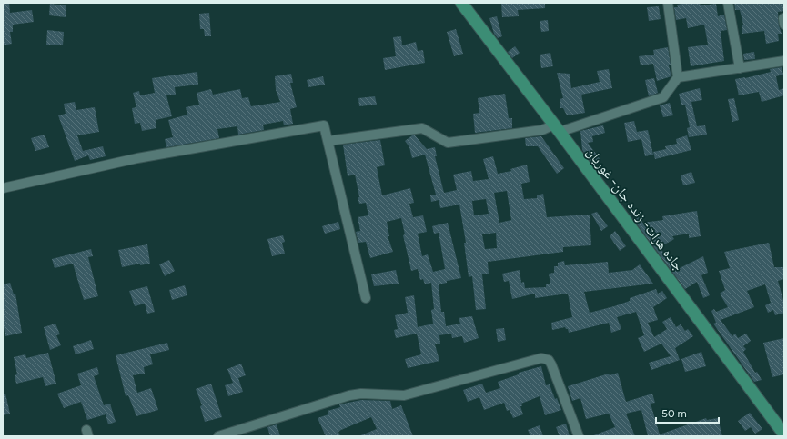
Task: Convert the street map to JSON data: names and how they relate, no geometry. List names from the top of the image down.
{
  "streets": {
    "main road": ["جاده هرات- زنده جان- غوریان"]
  },
  "scale_bar": "50 m"
}
